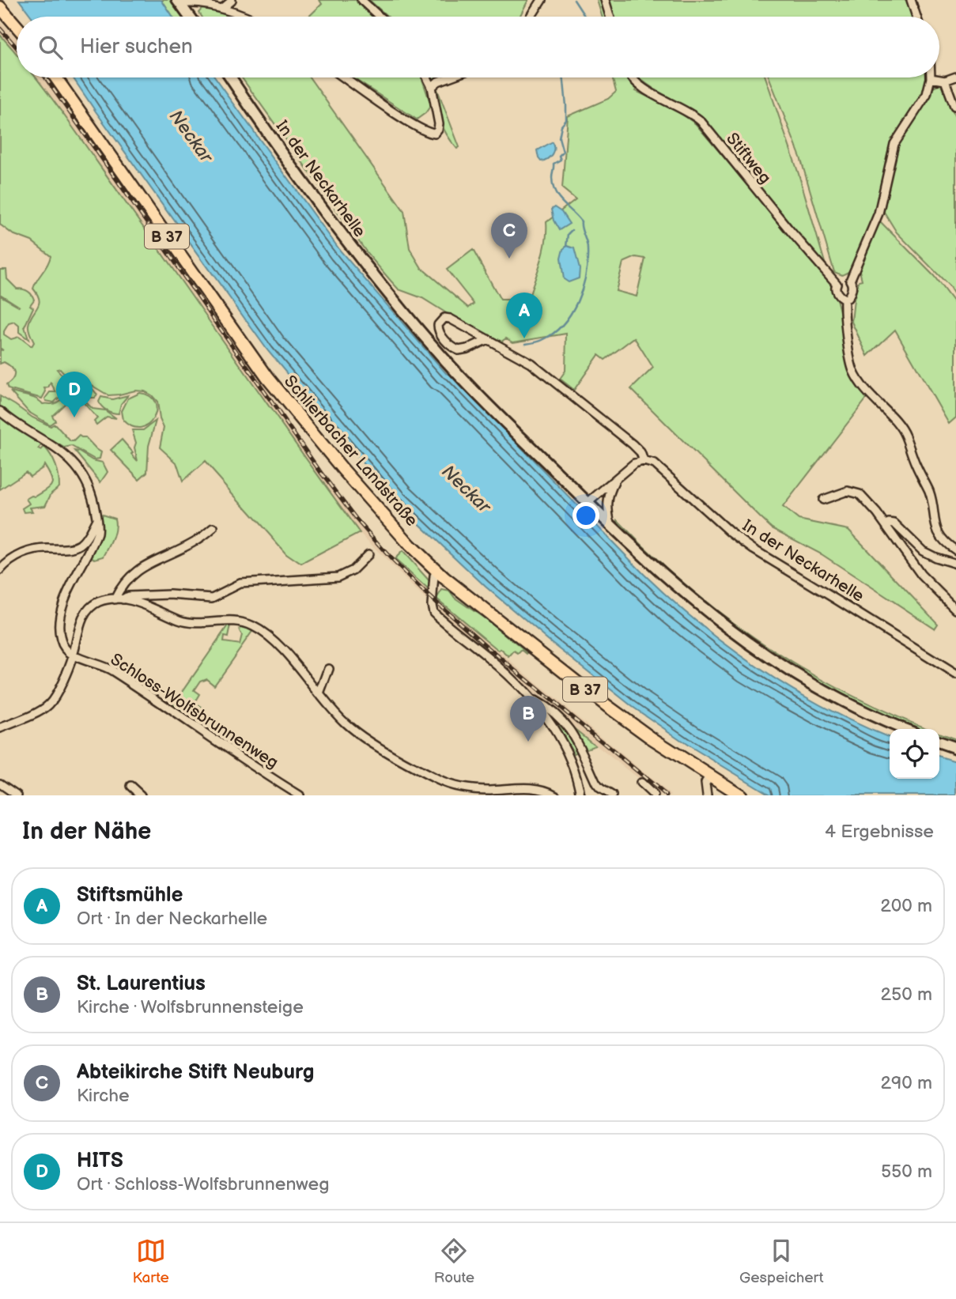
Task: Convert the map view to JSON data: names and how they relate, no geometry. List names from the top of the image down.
{
  "streets": {
    "main road": ["In der Neckarhelle", "B 37", "Schlierbacher Landstraße"],
    "street": ["Stiftweg", "Schloss-Wolfsbrunnenweg"]
  },
  "water": ["Neckar"],
  "page": {
    "search": "Hier suchen",
    "pins": [
      "C",
      "A",
      "D",
      "B"
    ],
    "heading": ["In der Nähe", "4 Ergebnisse"],
    "list": [
      {
        "mark": "A",
        "name": "Stiftsmühle",
        "note": "Ort · In der Neckarhelle",
        "value": "200 m"
      },
      {
        "mark": "B",
        "name": "St. Laurentius",
        "note": "Kirche · Wolfsbrunnensteige",
        "value": "250 m"
      },
      {
        "mark": "C",
        "name": "Abteikirche Stift Neuburg",
        "note": "Kirche",
        "value": "290 m"
      },
      {
        "mark": "D",
        "name": "HITS",
        "note": "Ort · Schloss-Wolfsbrunnenweg",
        "value": "550 m"
      }
    ],
    "nav": ["Karte", "Route", "Gespeichert"]
  }
}
